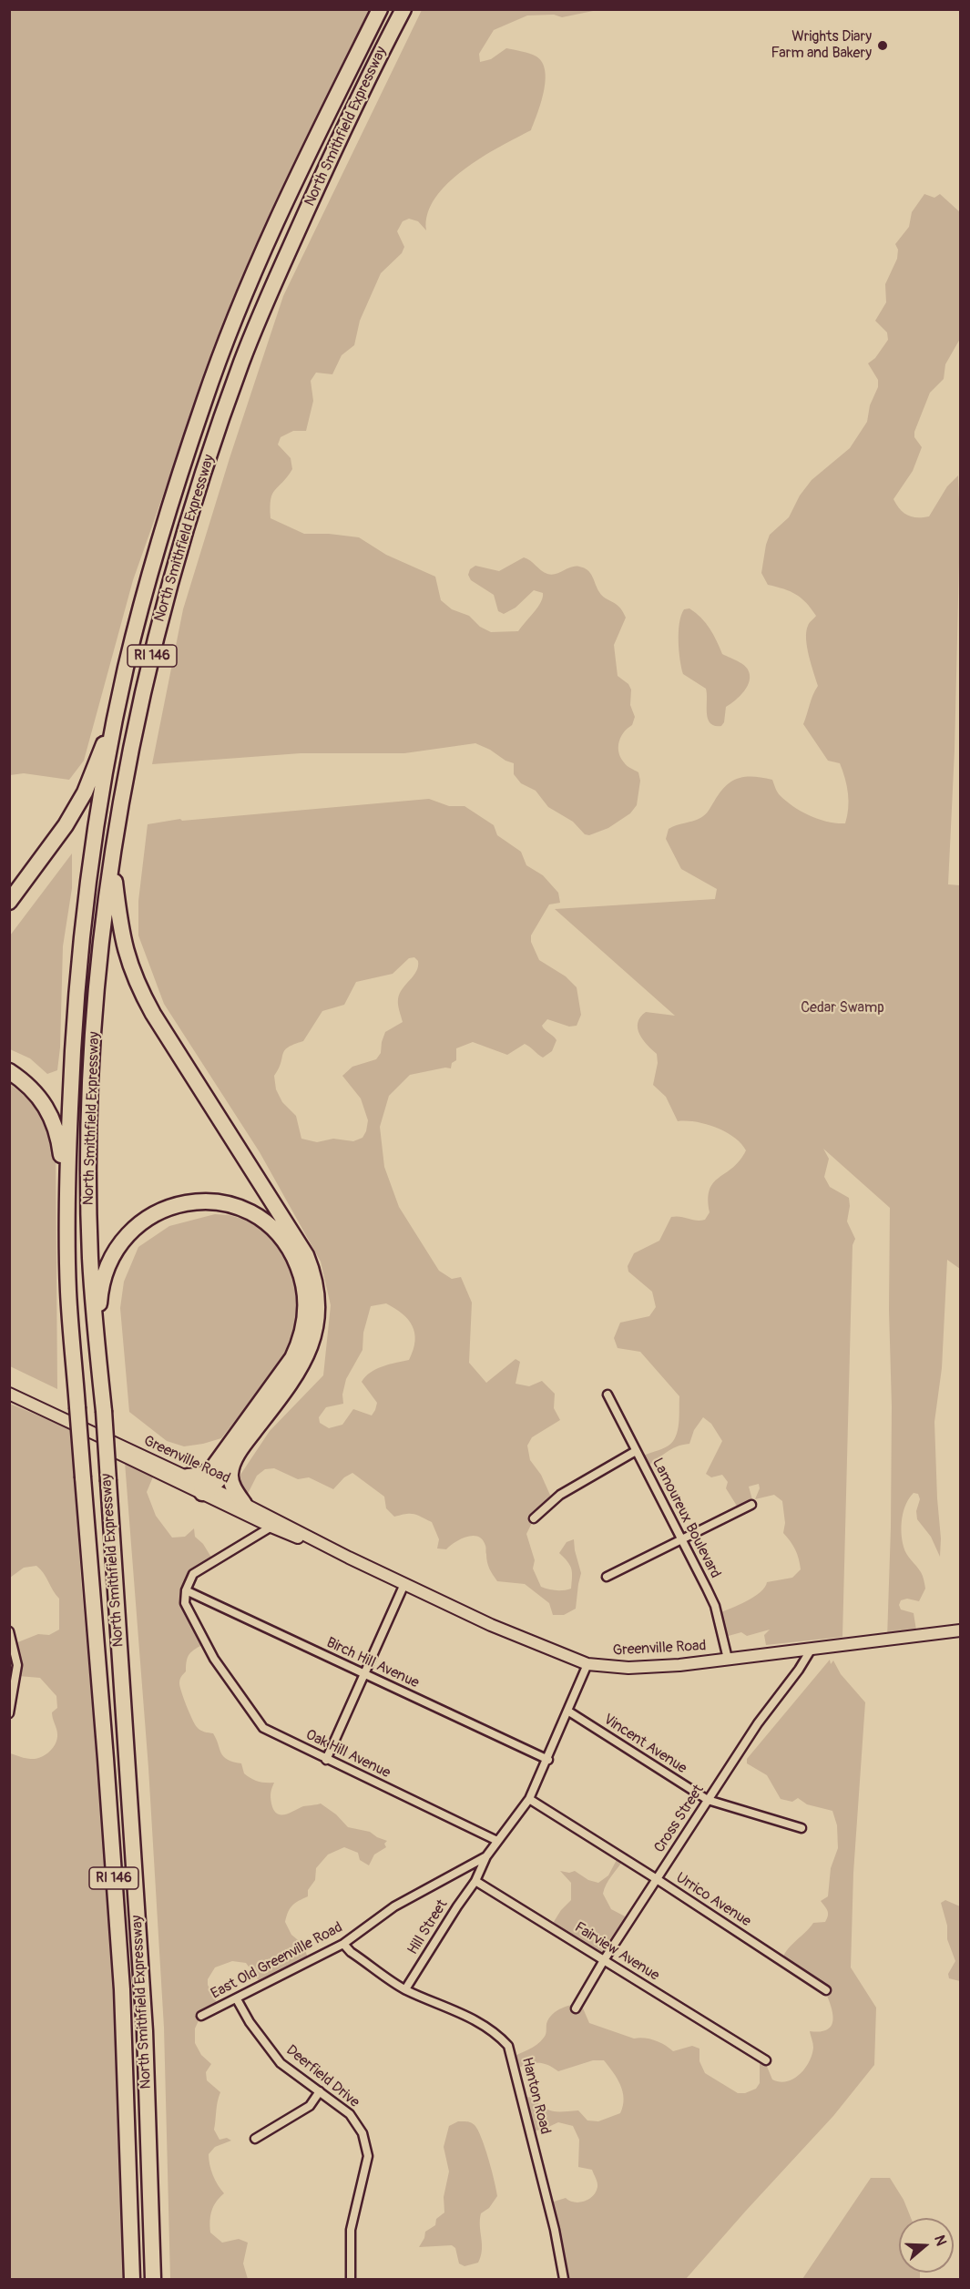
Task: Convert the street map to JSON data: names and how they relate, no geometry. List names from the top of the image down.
{
  "streets": {
    "highway": ["North Smithfield Expressway", "RI 146"],
    "main road": ["Greenville Road"],
    "street": [
      "Lamoureux Boulevard",
      "Birch Hill Avenue",
      "Vincent Avenue",
      "Oak Hill Avenue",
      "Cross Street",
      "Urrico Avenue",
      "Hill Street",
      "Fairview Avenue",
      "East Old Greenville Road",
      "Deerfield Drive",
      "Hanton Road"
    ]
  },
  "crossings": [
    ["Greenville Road", "Lamoureux Boulevard"],
    ["Greenville Road", "Cross Street"],
    ["Greenville Road", "East Old Greenville Road"],
    ["Birch Hill Avenue", "Oak Hill Avenue"],
    ["Birch Hill Avenue", "East Old Greenville Road"],
    ["Vincent Avenue", "Cross Street"],
    ["Vincent Avenue", "East Old Greenville Road"],
    ["Oak Hill Avenue", "East Old Greenville Road"],
    ["Cross Street", "Urrico Avenue"],
    ["Cross Street", "Fairview Avenue"],
    ["Urrico Avenue", "East Old Greenville Road"],
    ["Hill Street", "Fairview Avenue"],
    ["Hill Street", "Hanton Road"],
    ["East Old Greenville Road", "Deerfield Drive"],
    ["East Old Greenville Road", "Hanton Road"]
  ],
  "parks": ["Cedar Swamp"],
  "places": ["Wrights Diary Farm and Bakery"],
  "north": "right"
}
